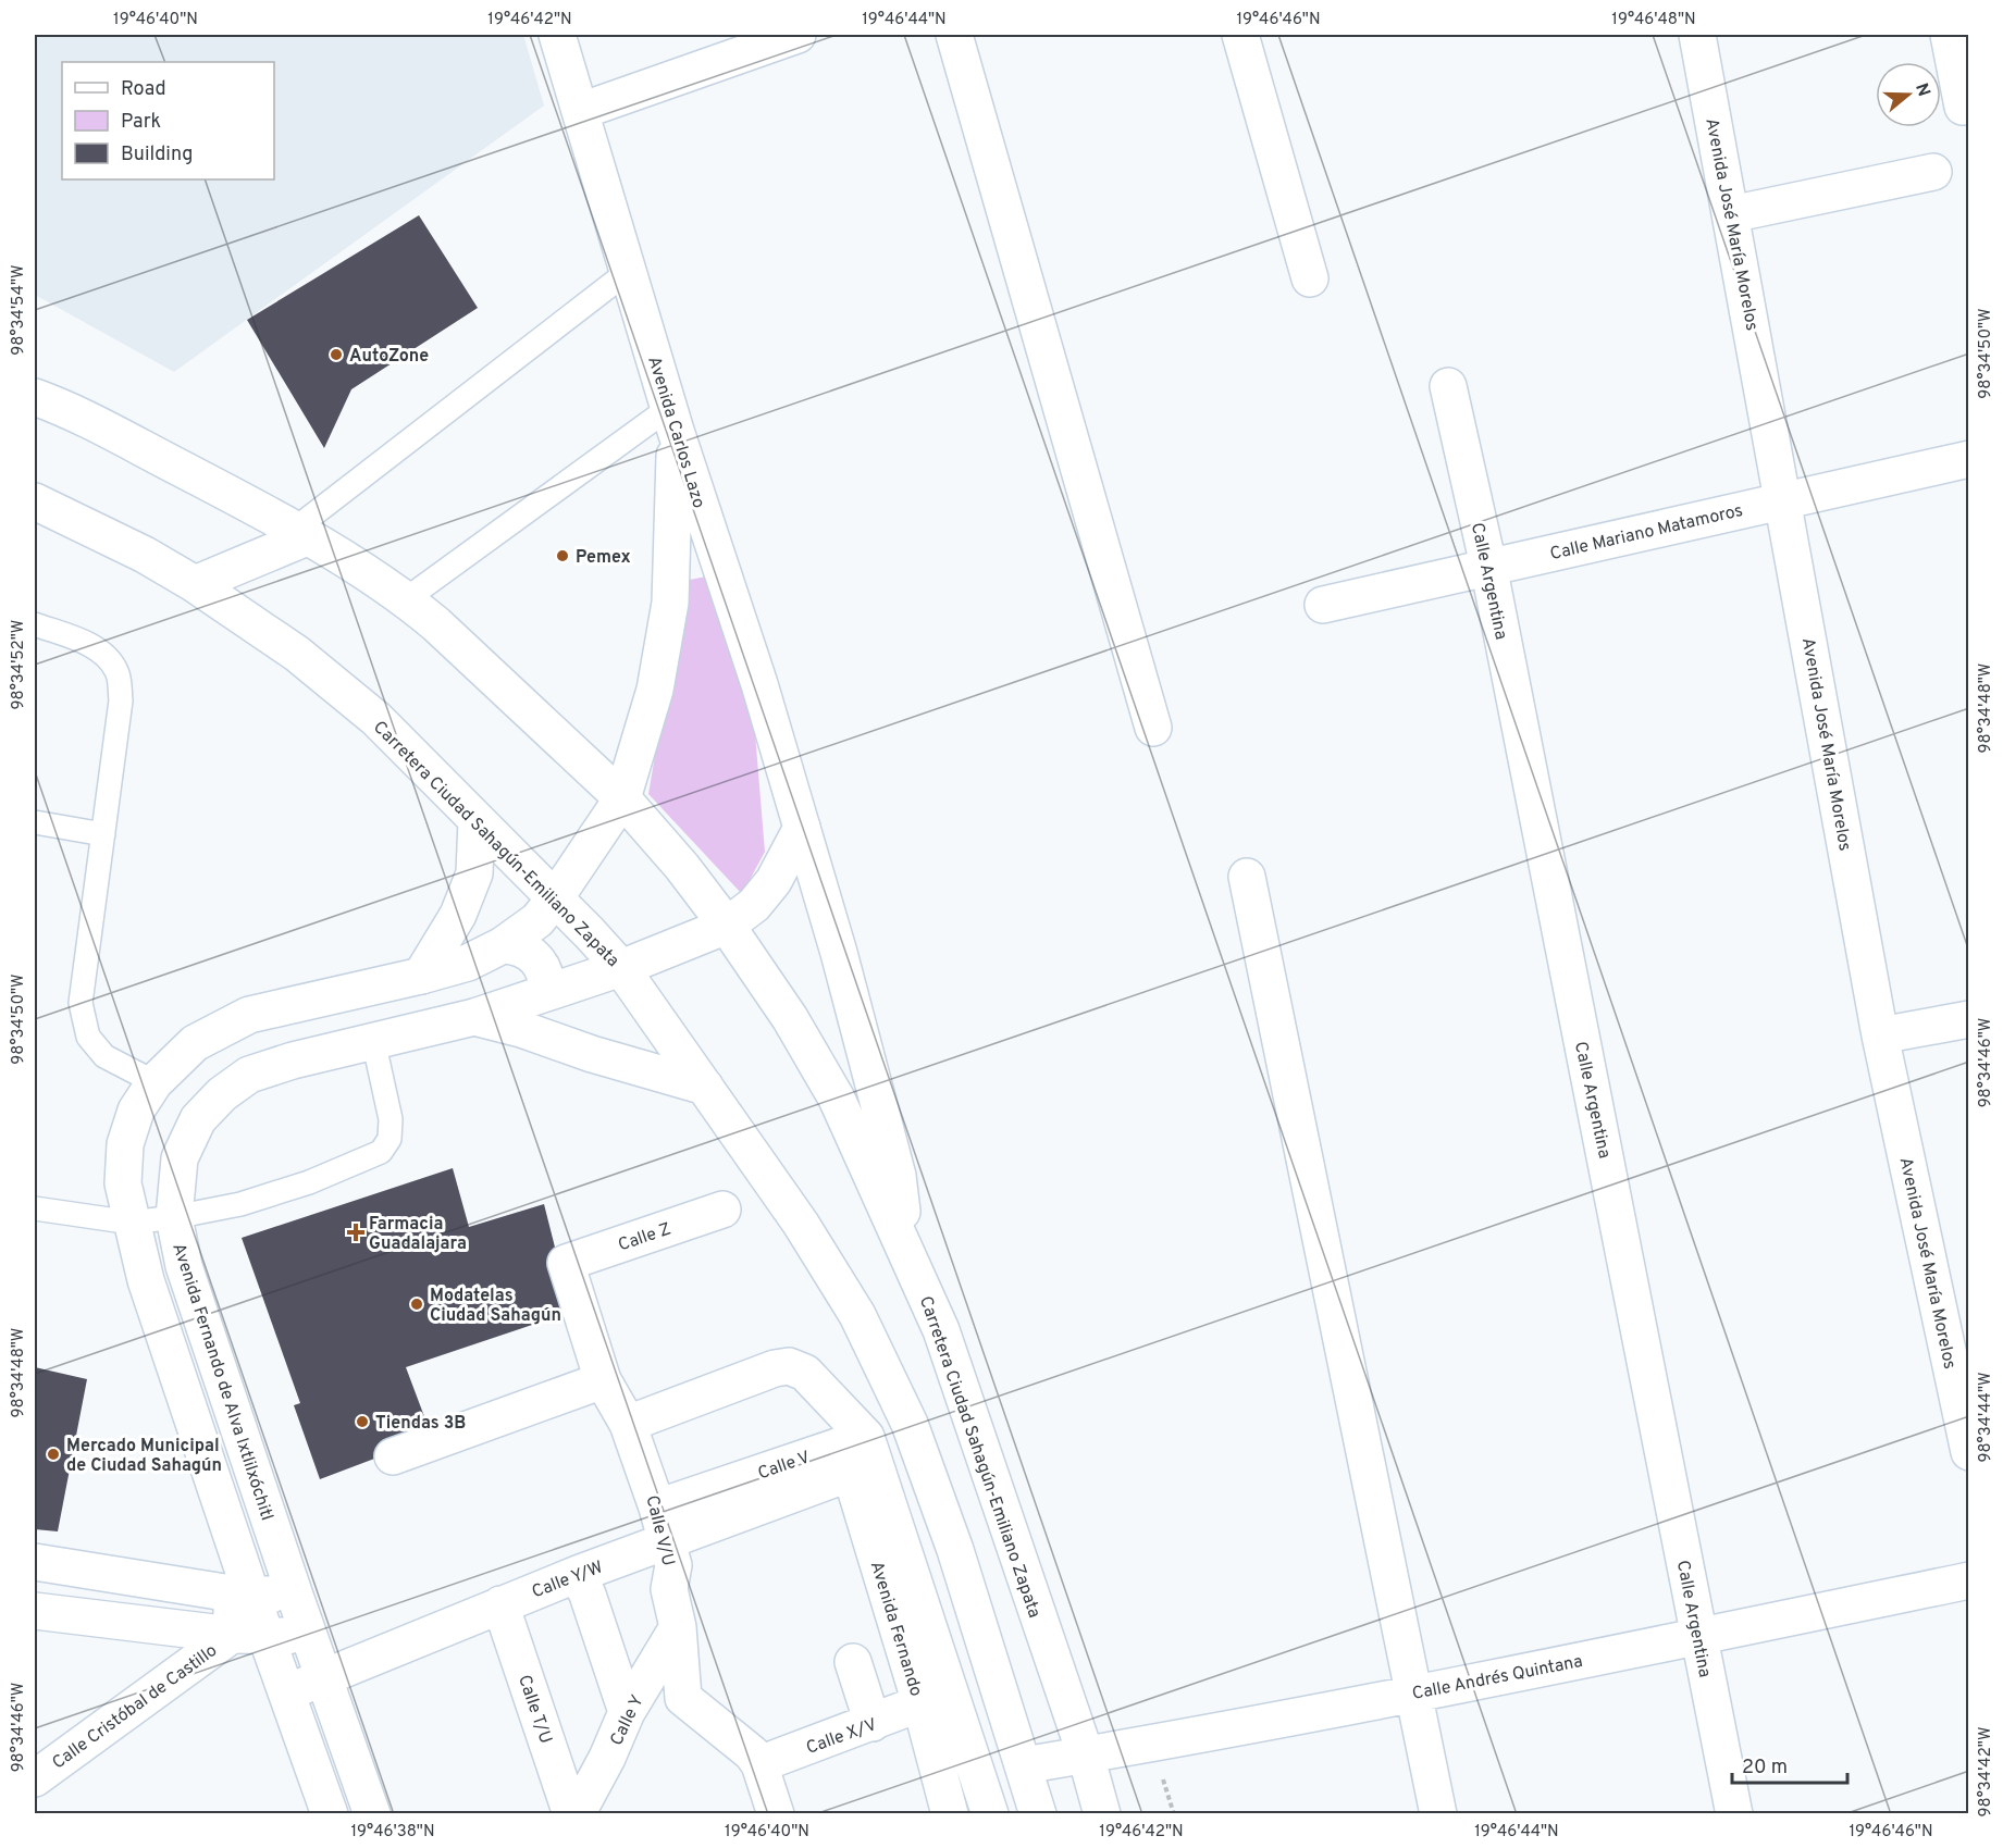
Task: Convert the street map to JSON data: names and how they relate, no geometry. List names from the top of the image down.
{
  "streets": {
    "street": [
      "Avenida José María Morelos",
      "Avenida Carlos Lazo",
      "Calle Mariano Matamoros",
      "Calle Argentina",
      "Carretera Ciudad Sahagún-Emiliano Zapata",
      "Calle Z",
      "Avenida Fernando de Alva Ixtlilxóchitl",
      "Calle V",
      "Calle V/U",
      "Calle Y/W",
      "Avenida Fernando",
      "Calle Andrés Quintana",
      "Calle Cristóbal de Castillo",
      "Calle T/U",
      "Calle Y",
      "Calle X/V"
    ]
  },
  "crossings": [
    ["Avenida José María Morelos", "Calle Mariano Matamoros"],
    ["Avenida Carlos Lazo", "Carretera Ciudad Sahagún-Emiliano Zapata"],
    ["Avenida Carlos Lazo", "Avenida Fernando de Alva Ixtlilxóchitl"],
    ["Calle Mariano Matamoros", "Calle Argentina"],
    ["Calle Argentina", "Calle Andrés Quintana"],
    ["Carretera Ciudad Sahagún-Emiliano Zapata", "Avenida Fernando de Alva Ixtlilxóchitl"],
    ["Carretera Ciudad Sahagún-Emiliano Zapata", "Calle V"],
    ["Carretera Ciudad Sahagún-Emiliano Zapata", "Calle Andrés Quintana"],
    ["Calle Z", "Calle V/U"],
    ["Avenida Fernando de Alva Ixtlilxóchitl", "Calle Y/W"],
    ["Avenida Fernando de Alva Ixtlilxóchitl", "Calle Cristóbal de Castillo"],
    ["Calle V", "Calle V/U"],
    ["Calle V", "Calle Y/W"],
    ["Calle V", "Avenida Fernando"],
    ["Calle V/U", "Calle Y/W"],
    ["Calle V/U", "Calle Y"],
    ["Calle V/U", "Calle X/V"],
    ["Calle Y/W", "Calle T/U"],
    ["Avenida Fernando", "Calle X/V"]
  ],
  "places": {
    "other": [
      "AutoZone",
      "Pemex",
      "Modatelas Ciudad Sahagún",
      "Tiendas 3B",
      "Mercado Municipal de Ciudad Sahagún"
    ],
    "health": ["Farmacia Guadalajara"]
  },
  "legend": ["Road", "Park", "Building"],
  "scale_bar": "20 m",
  "north": "right",
  "coordinates": [
    "19°46'40\"N",
    "19°46'42\"N",
    "19°46'44\"N",
    "19°46'46\"N",
    "19°46'48\"N",
    "98°34'54\"W",
    "98°34'50\"W",
    "98°34'52\"W",
    "98°34'48\"W",
    "98°34'46\"W",
    "98°34'44\"W",
    "98°34'42\"W",
    "19°46'38\"N"
  ]
}
